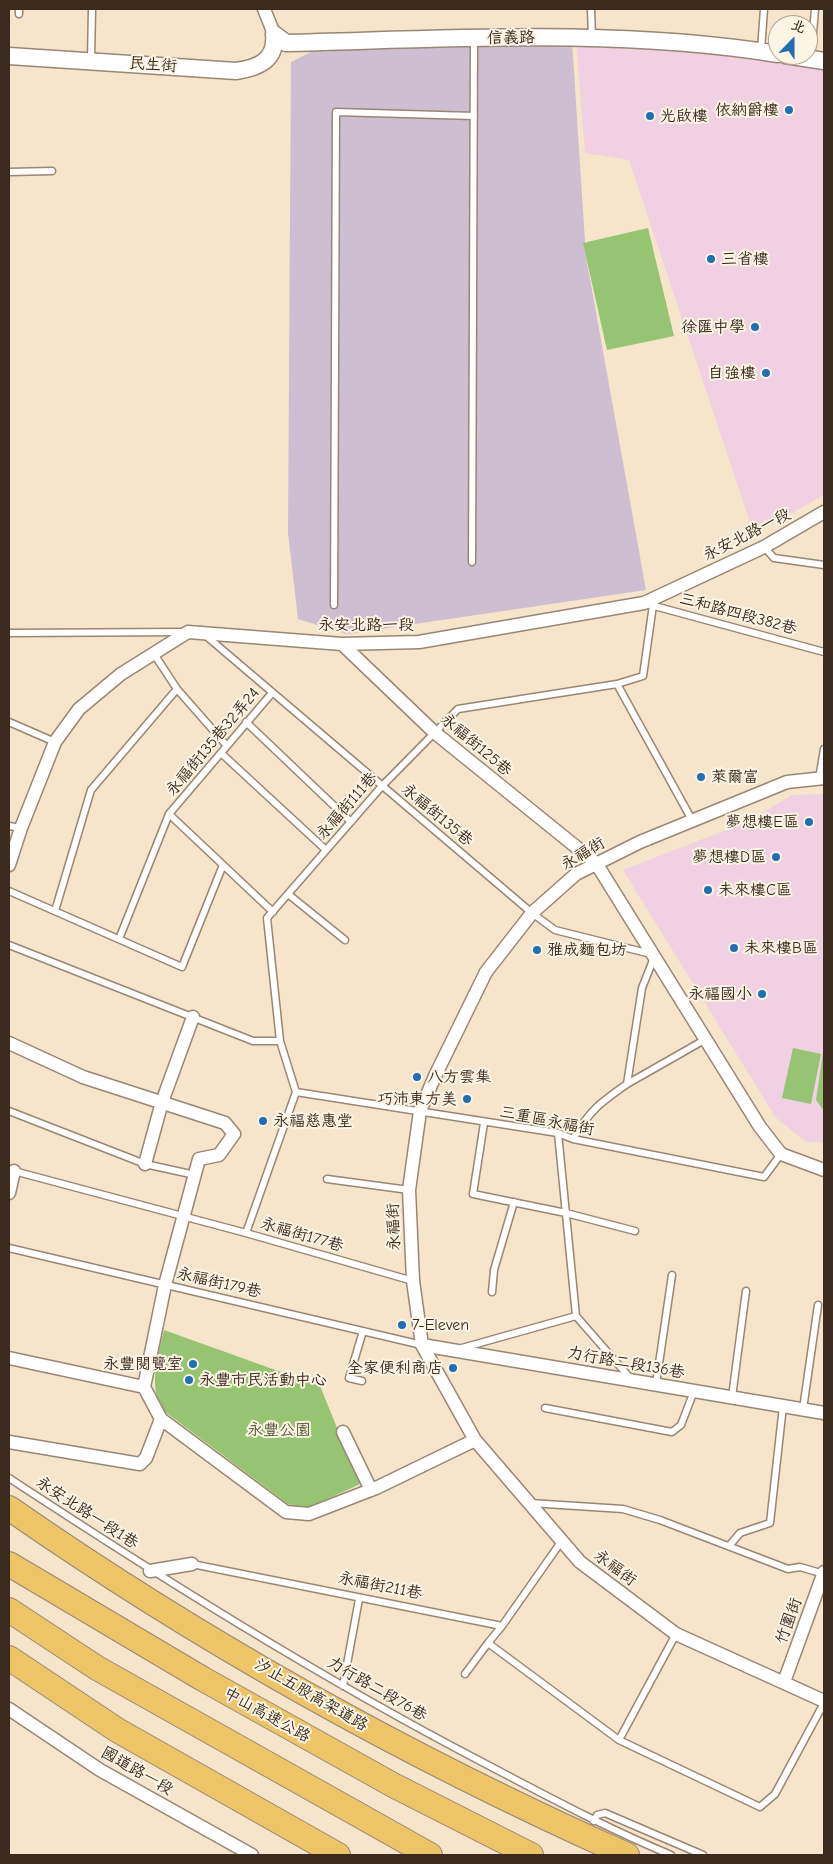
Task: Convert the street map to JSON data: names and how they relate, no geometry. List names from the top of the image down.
{
  "streets": {
    "highway": ["汐止五股高架道路", "中山高速公路"],
    "street": [
      "信義路",
      "民生街",
      "永安北路一段",
      "永福街125巷",
      "永福街",
      "力行路二段136巷",
      "永福街211巷",
      "竹圍街",
      "國道路一段"
    ],
    "lane": [
      "三和路四段382巷",
      "永福街135巷32弄24",
      "永福街111巷",
      "永福街135巷",
      "三重區永福街",
      "永福街177巷",
      "永福街179巷",
      "永安北路一段1巷",
      "力行路二段76巷"
    ]
  },
  "crossings": [
    ["信義路", "民生街"],
    ["永安北路一段", "三和路四段382巷"],
    ["永安北路一段", "永福街125巷"],
    ["永安北路一段", "永福街111巷"],
    ["永安北路一段", "永福街135巷"],
    ["三和路四段382巷", "永福街111巷"],
    ["永福街135巷32弄24", "永福街111巷"],
    ["永福街135巷32弄24", "永福街135巷"],
    ["永福街125巷", "永福街111巷"],
    ["永福街125巷", "永福街135巷"],
    ["永福街125巷", "永福街"],
    ["永福街125巷", "三重區永福街"],
    ["永福街111巷", "永福街135巷"],
    ["永福街111巷", "三重區永福街"],
    ["永福街135巷", "永福街"],
    ["永福街", "三重區永福街"],
    ["永福街", "永福街177巷"],
    ["永福街", "永福街179巷"],
    ["永福街", "力行路二段136巷"],
    ["永福街", "竹圍街"],
    ["永福街179巷", "力行路二段136巷"],
    ["永安北路一段1巷", "永福街211巷"],
    ["永安北路一段1巷", "力行路二段76巷"],
    ["永福街211巷", "力行路二段76巷"]
  ],
  "parks": ["永豐公園"],
  "places": [
    "依納爵樓",
    "光啟樓",
    "三省樓",
    "徐匯中學",
    "自強樓",
    "萊爾富",
    "夢想樓E區",
    "夢想樓D區",
    "未來樓C區",
    "未來樓B區",
    "雅成麵包坊",
    "永福國小",
    "八方雲集",
    "巧沛東方美",
    "永福慈惠堂",
    "7-Eleven",
    "永豐閱覽室",
    "全家便利商店",
    "永豐市民活動中心"
  ],
  "north": "top"
}
